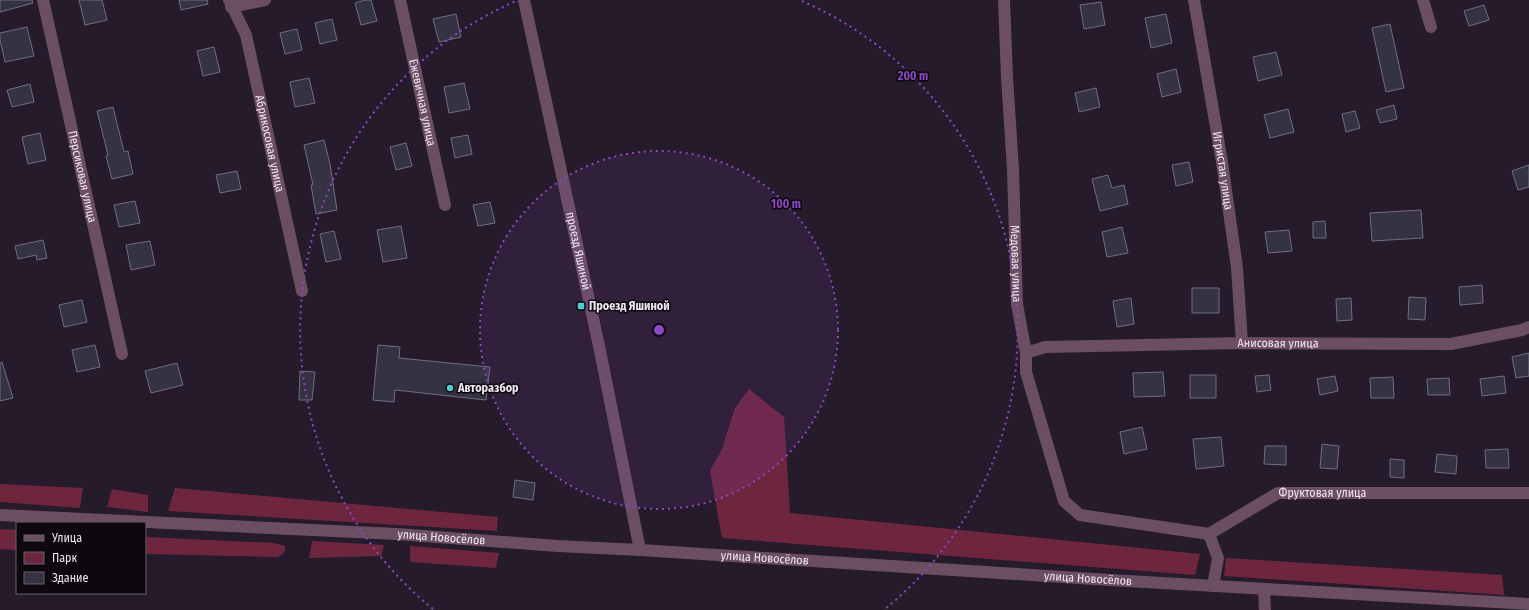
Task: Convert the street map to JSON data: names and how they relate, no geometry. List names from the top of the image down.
{
  "streets": {
    "street": [
      "Ежевичная улица",
      "Абрикосовая улица",
      "Игристая улица",
      "Персиковая улица",
      "проезд Яшиной",
      "Медовая улица",
      "Анисовая улица",
      "Фруктовая улица",
      "улица Новосёлов"
    ]
  },
  "crossings": [
    ["Игристая улица", "Анисовая улица"],
    ["проезд Яшиной", "улица Новосёлов"],
    ["Медовая улица", "Анисовая улица"],
    ["Медовая улица", "Фруктовая улица"]
  ],
  "places": {
    "transit": ["Проезд Яшиной"],
    "other": ["Авторазбор"]
  },
  "legend": ["Улица", "Парк", "Здание"],
  "rings": ["200 m", "100 m"]
}
